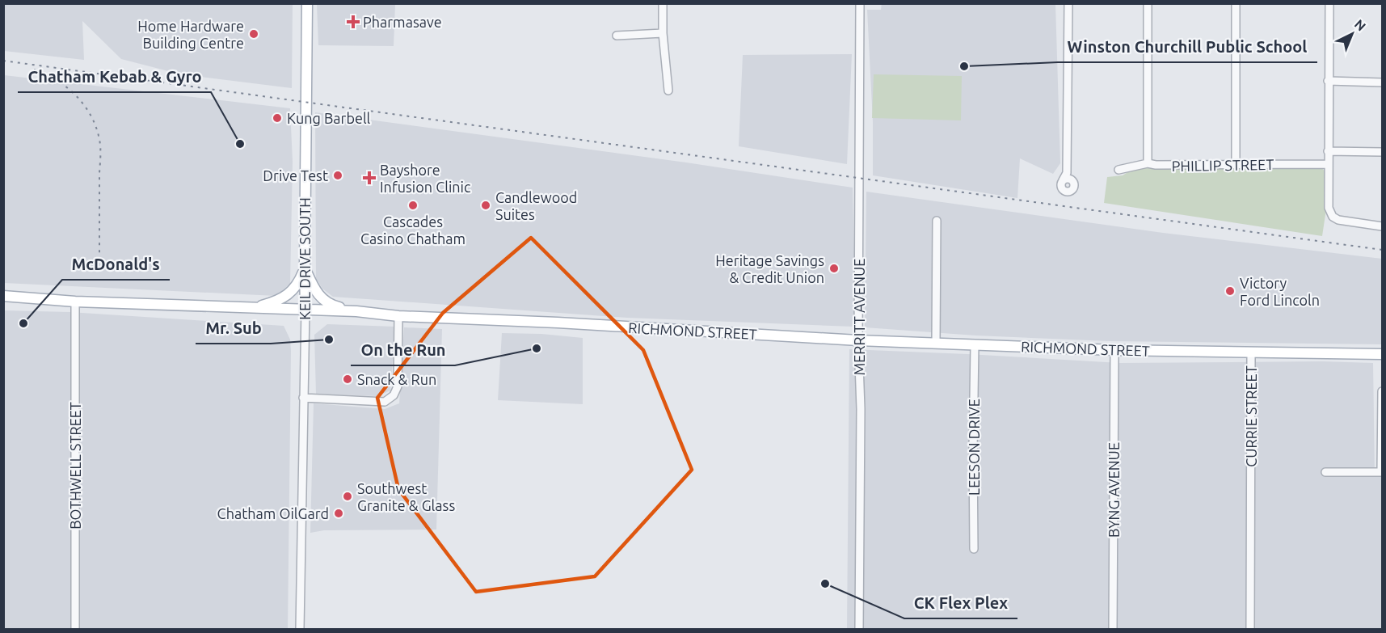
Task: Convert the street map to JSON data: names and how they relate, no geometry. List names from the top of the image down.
{
  "streets": {
    "main road": ["KEIL DRIVE SOUTH", "RICHMOND STREET"],
    "street": [
      "PHILLIP STREET",
      "MERRITT AVENUE",
      "CURRIE STREET",
      "LEESON DRIVE",
      "BOTHWELL STREET",
      "BYNG AVENUE"
    ]
  },
  "crossings": [
    ["KEIL DRIVE SOUTH", "RICHMOND STREET"],
    ["MERRITT AVENUE", "RICHMOND STREET"],
    ["RICHMOND STREET", "CURRIE STREET"],
    ["RICHMOND STREET", "LEESON DRIVE"],
    ["RICHMOND STREET", "BOTHWELL STREET"],
    ["RICHMOND STREET", "BYNG AVENUE"]
  ],
  "places": {
    "health": ["Pharmasave", "Bayshore Infusion Clinic"],
    "other": [
      "Home Hardware Building Centre",
      "Winston Churchill Public School",
      "Kung Barbell",
      "Chatham Kebab & Gyro",
      "Drive Test",
      "Cascades Casino Chatham",
      "Candlewood Suites",
      "Heritage Savings & Credit Union",
      "Victory Ford Lincoln",
      "McDonald's",
      "Mr. Sub",
      "On the Run",
      "Snack & Run",
      "Southwest Granite & Glass",
      "Chatham OilGard",
      "CK Flex Plex"
    ]
  },
  "north": "top right"
}
